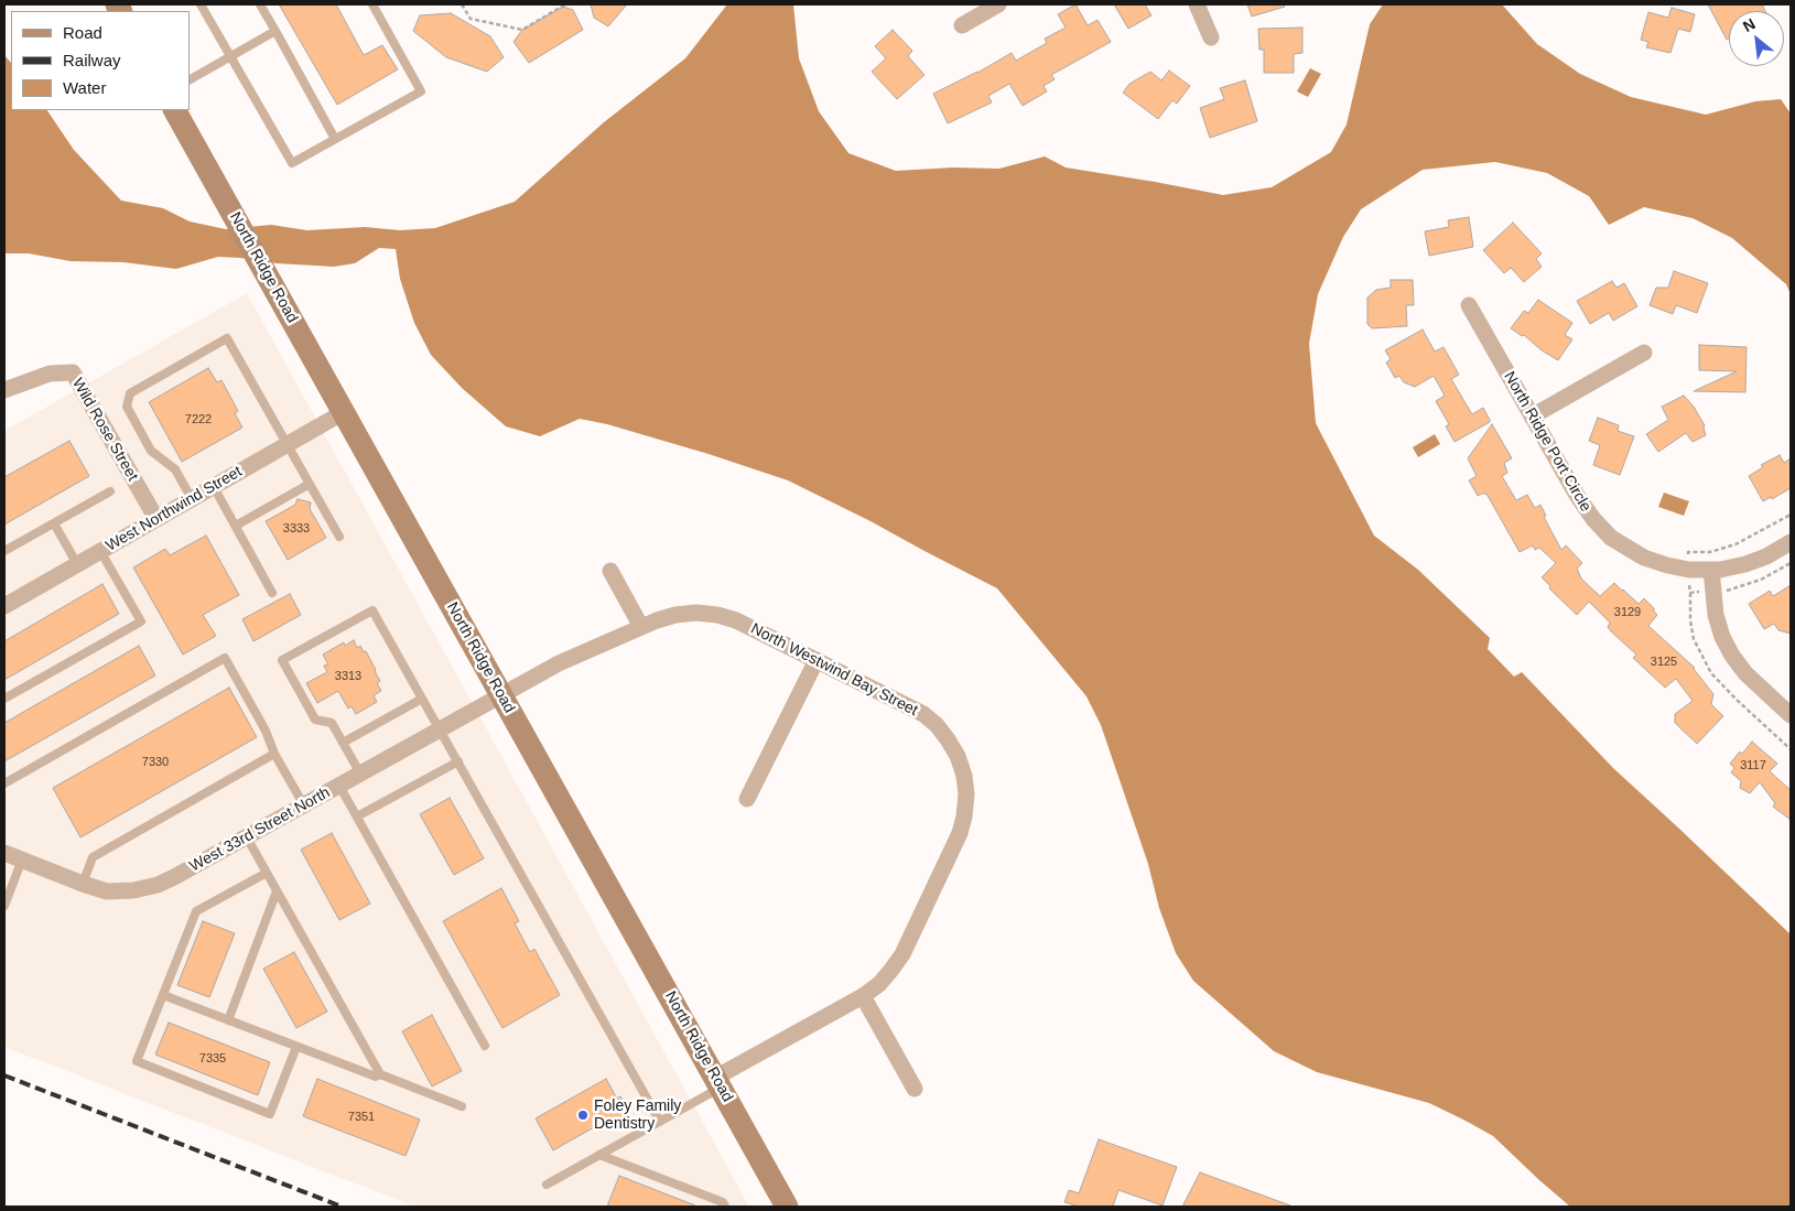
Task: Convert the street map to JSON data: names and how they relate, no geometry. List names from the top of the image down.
{
  "streets": {
    "main road": ["North Ridge Road"],
    "street": [
      "Wild Rose Street",
      "North Ridge Port Circle",
      "West Northwind Street",
      "North Westwind Bay Street",
      "West 33rd Street North"
    ]
  },
  "crossings": [
    ["North Ridge Road", "West Northwind Street"],
    ["North Ridge Road", "North Westwind Bay Street"],
    ["North Ridge Road", "West 33rd Street North"],
    ["Wild Rose Street", "West Northwind Street"],
    ["North Westwind Bay Street", "West 33rd Street North"]
  ],
  "places": ["Foley Family Dentistry"],
  "house_numbers": [
    "7222",
    "3333",
    "3129",
    "3125",
    "3313",
    "7330",
    "3117",
    "7335",
    "7351"
  ],
  "legend": ["Road", "Railway", "Water"],
  "north": "top left"
}
